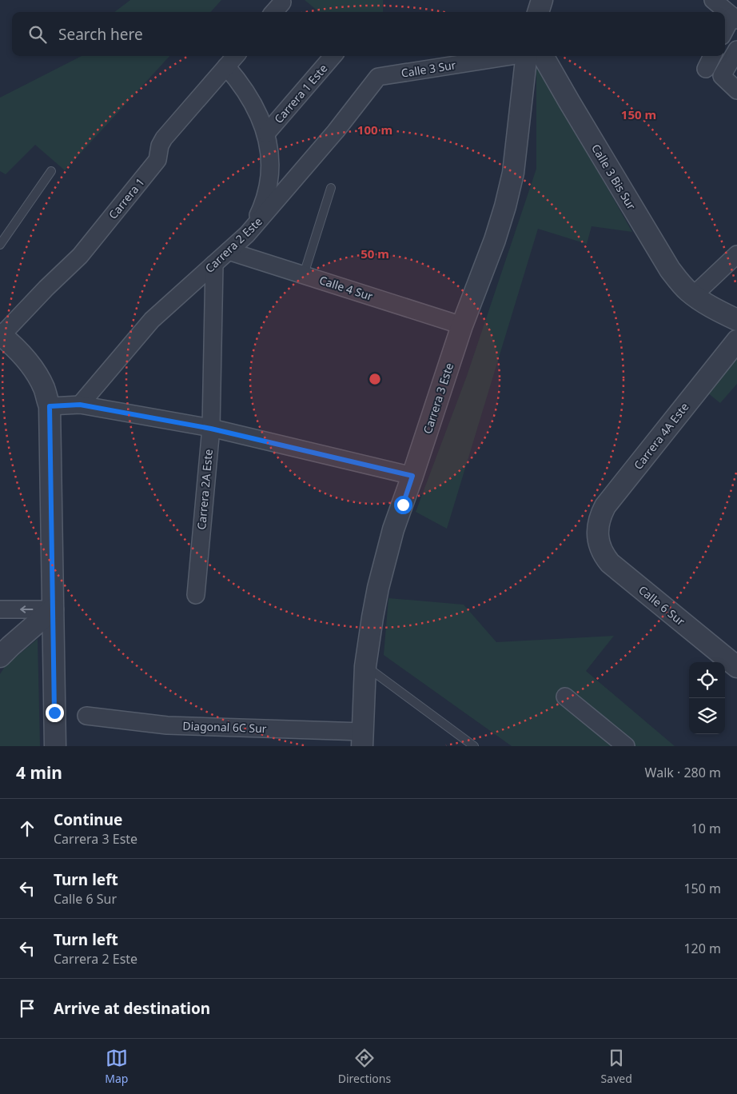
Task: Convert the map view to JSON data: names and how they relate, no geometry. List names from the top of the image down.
{
  "streets": {
    "street": [
      "Calle 3 Sur",
      "Carrera 1 Este",
      "Calle 3 Bis Sur",
      "Carrera 1",
      "Carrera 2 Este",
      "Calle 4 Sur",
      "Carrera 3 Este",
      "Carrera 4A Este",
      "Carrera 2A Este",
      "Calle 6 Sur",
      "Diagonal 6C Sur"
    ]
  },
  "crossings": [
    ["Calle 3 Sur", "Carrera 2 Este"],
    ["Carrera 2 Este", "Calle 4 Sur"],
    ["Carrera 2 Este", "Carrera 2A Este"],
    ["Calle 4 Sur", "Carrera 3 Este"],
    ["Carrera 3 Este", "Diagonal 6C Sur"],
    ["Carrera 4A Este", "Calle 6 Sur"]
  ],
  "page": {
    "search": "Search here",
    "heading": ["4 min", "Walk · 280 m"],
    "list": [
      ["Continue", "Carrera 3 Este", "10 m"],
      ["Turn left", "Calle 6 Sur", "150 m"],
      ["Turn left", "Carrera 2 Este", "120 m"],
      "Arrive at destination"
    ],
    "nav": ["Map", "Directions", "Saved"]
  },
  "rings": ["150 m", "100 m", "50 m"]
}
